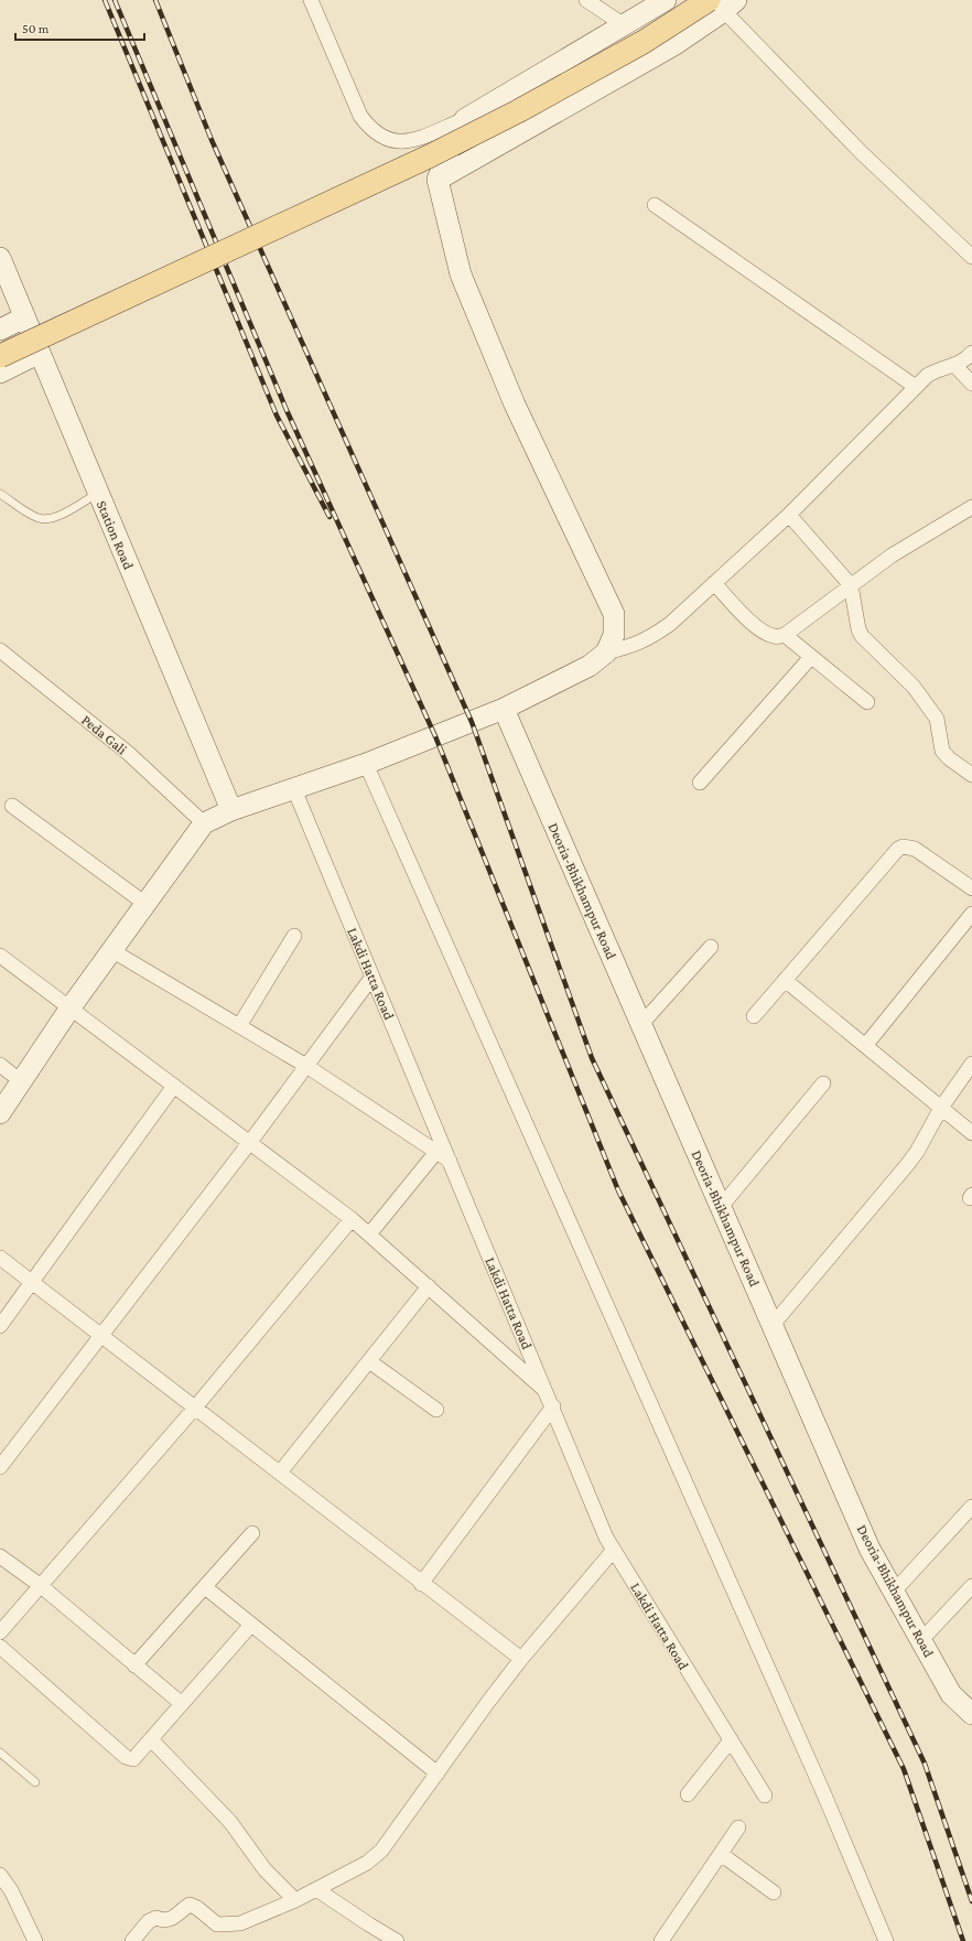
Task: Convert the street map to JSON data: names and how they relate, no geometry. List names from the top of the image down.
{
  "streets": {
    "main road": ["Station Road", "Deoria-Bhikhampur Road"],
    "street": ["Peda Gali", "Lakdi Hatta Road"]
  },
  "scale_bar": "50 m"
}
